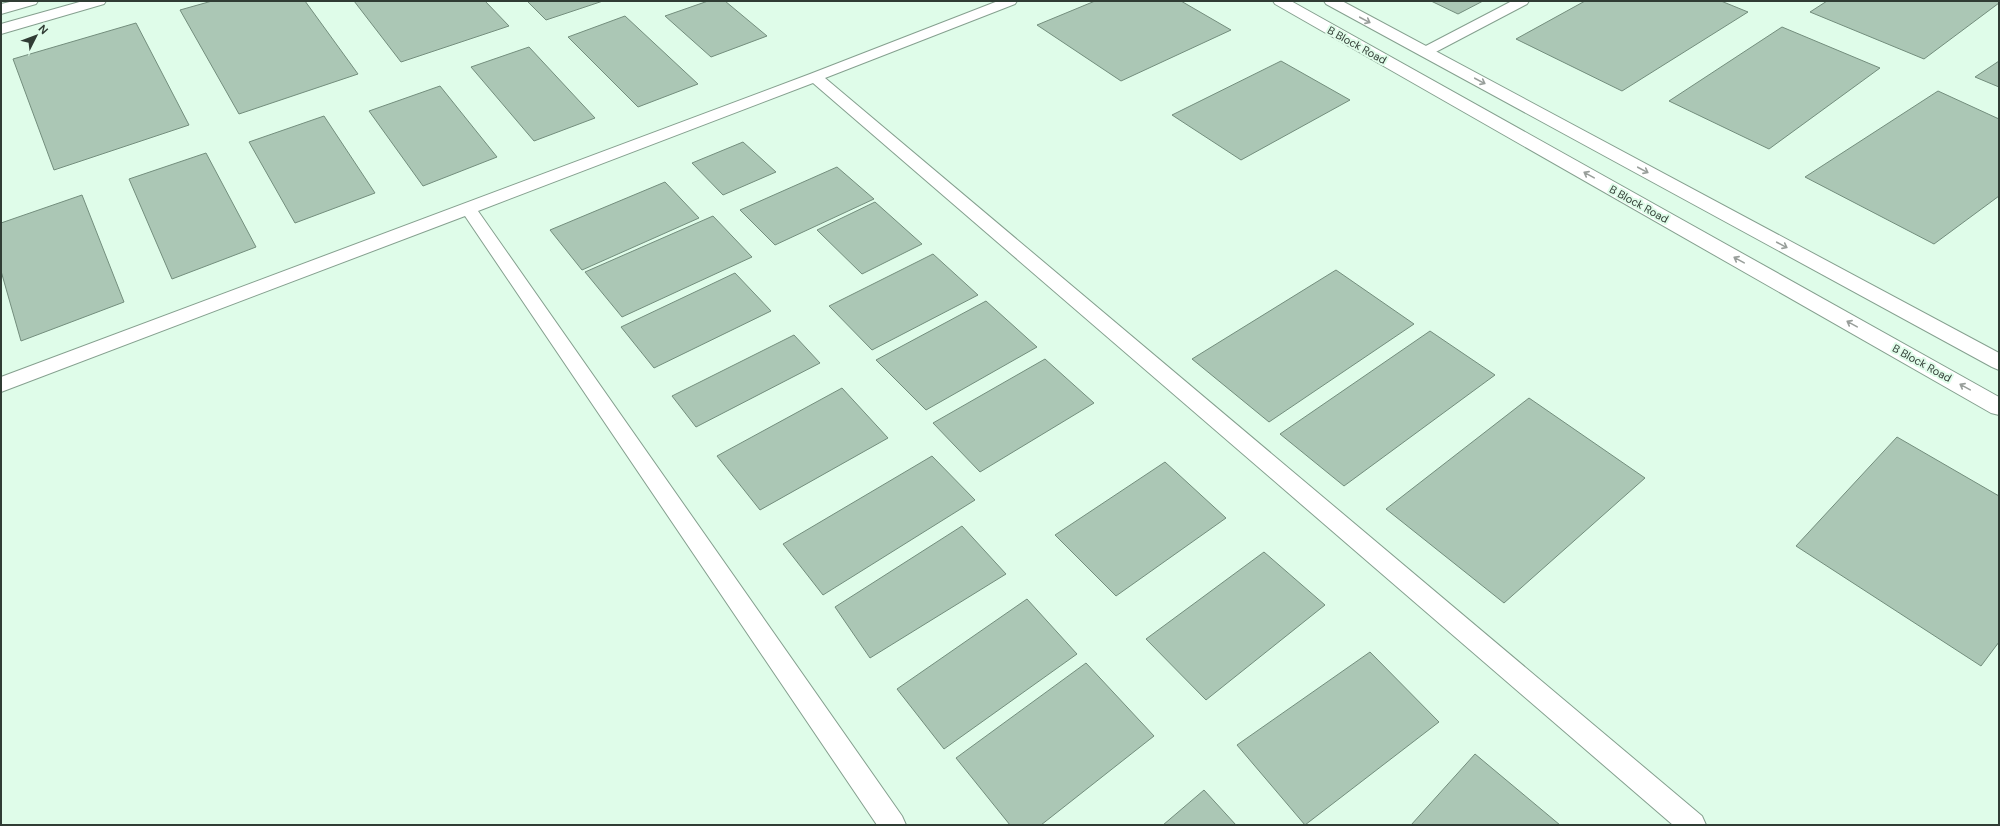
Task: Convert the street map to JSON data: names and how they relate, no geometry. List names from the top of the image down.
{
  "streets": {
    "street": ["B Block Road"]
  },
  "north": "top right"
}
